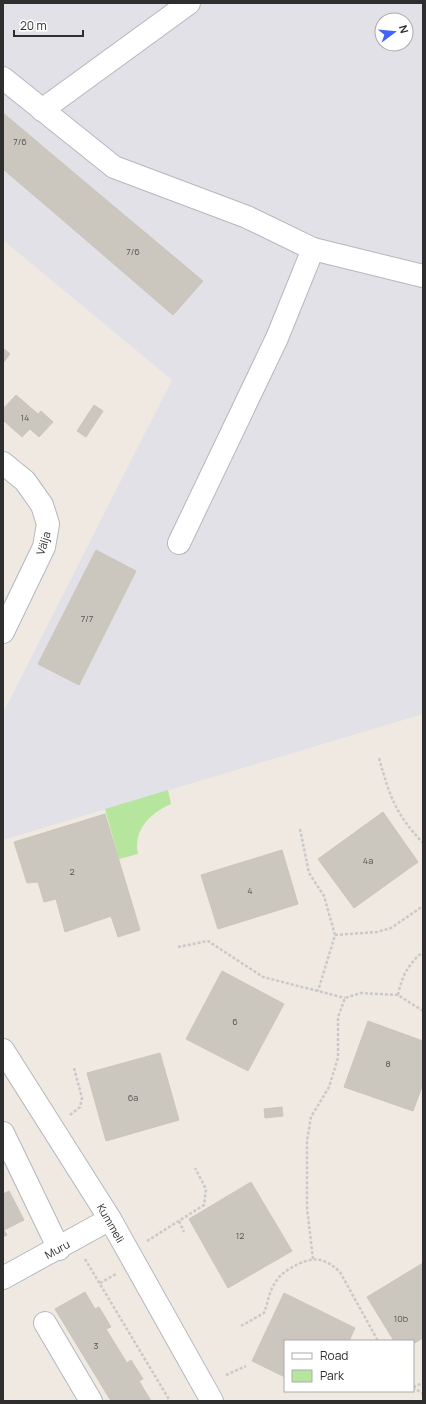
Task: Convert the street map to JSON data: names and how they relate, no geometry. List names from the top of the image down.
{
  "streets": {
    "street": ["Välja", "Kummeli", "Muru"]
  },
  "crossings": [
    ["Kummeli", "Muru"]
  ],
  "house_numbers": [
    "7/6",
    "7/6",
    "14",
    "7/7",
    "4a",
    "2",
    "4",
    "6",
    "8",
    "6a",
    "12",
    "10b",
    "3"
  ],
  "legend": ["Road", "Park"],
  "scale_bar": "20 m",
  "north": "right"
}
